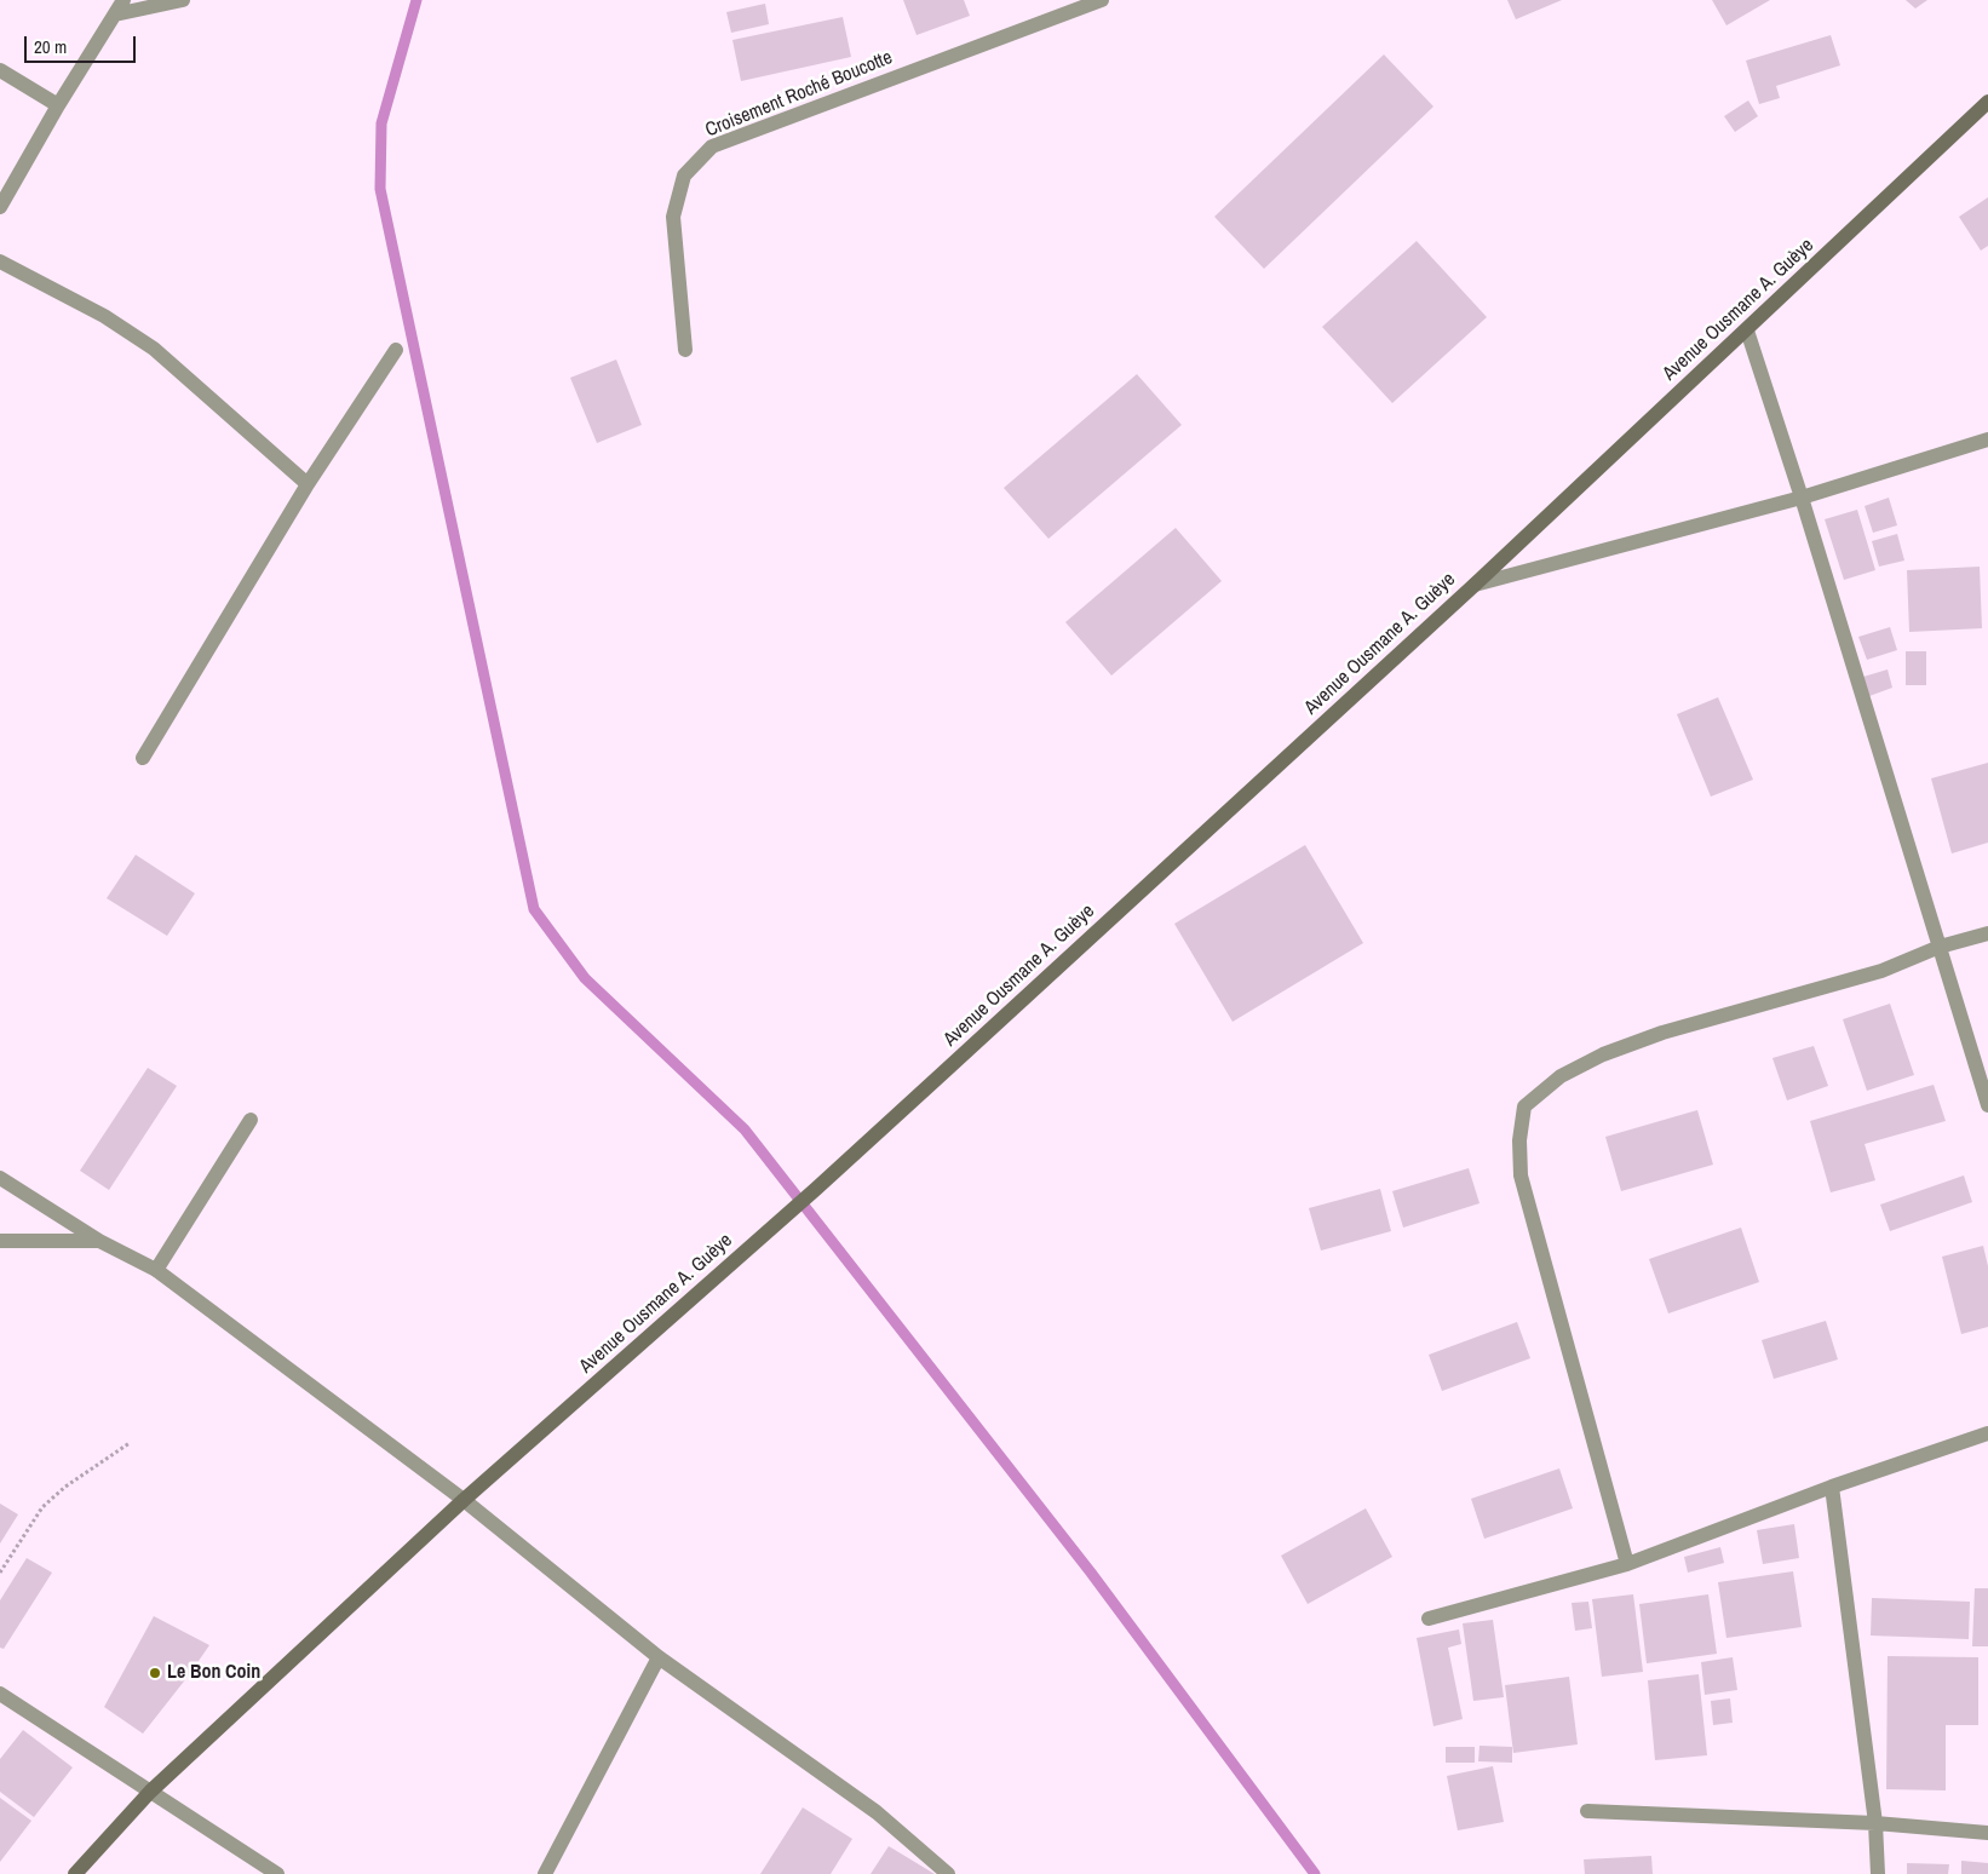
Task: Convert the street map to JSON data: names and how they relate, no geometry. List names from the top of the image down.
{
  "streets": {
    "street": ["Croisement Roché Boucotte", "Avenue Ousmane A. Guèye"]
  },
  "places": ["Le Bon Coin"],
  "scale_bar": "20 m"
}
